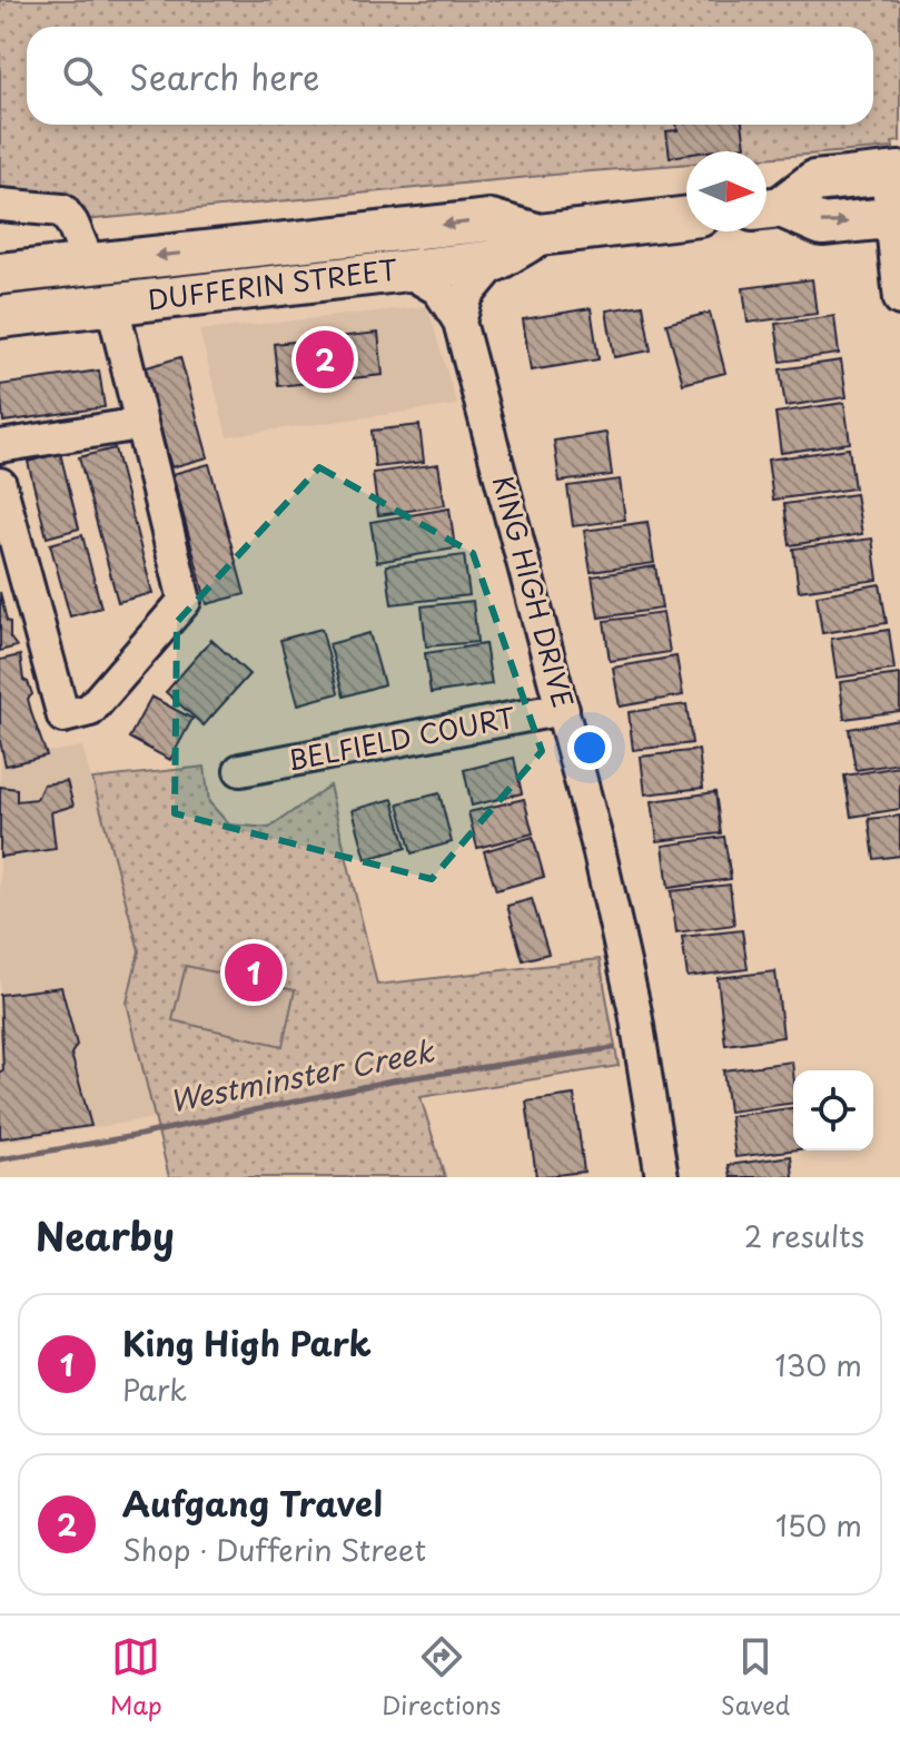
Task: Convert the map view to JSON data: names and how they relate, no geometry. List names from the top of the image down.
{
  "streets": {
    "main road": ["DUFFERIN STREET"],
    "street": ["KING HIGH DRIVE", "BELFIELD COURT"]
  },
  "crossings": [
    ["DUFFERIN STREET", "KING HIGH DRIVE"],
    ["KING HIGH DRIVE", "BELFIELD COURT"]
  ],
  "water": ["Westminster Creek"],
  "north": "right",
  "page": {
    "search": "Search here",
    "pins": ["2", "1"],
    "heading": ["Nearby", "2 results"],
    "list": [
      {
        "mark": "1",
        "name": "King High Park",
        "note": "Park",
        "value": "130 m"
      },
      {
        "mark": "2",
        "name": "Aufgang Travel",
        "note": "Shop · Dufferin Street",
        "value": "150 m"
      }
    ],
    "nav": ["Map", "Directions", "Saved"]
  }
}
